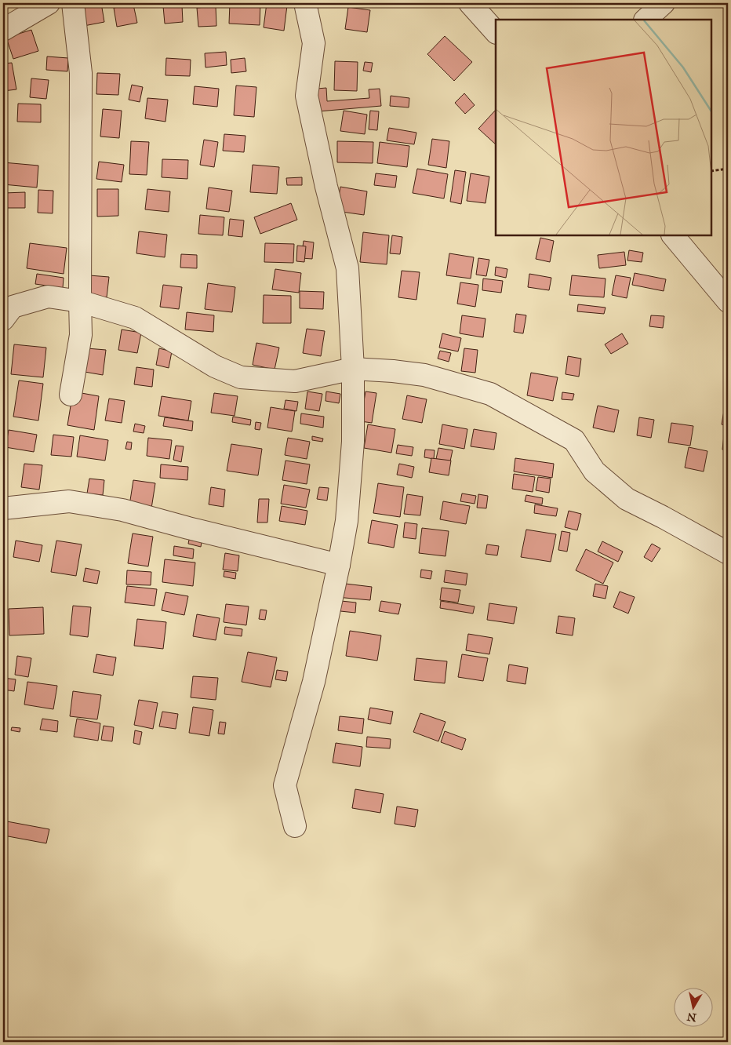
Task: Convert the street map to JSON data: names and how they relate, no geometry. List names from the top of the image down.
{
  "north": "bottom"
}
